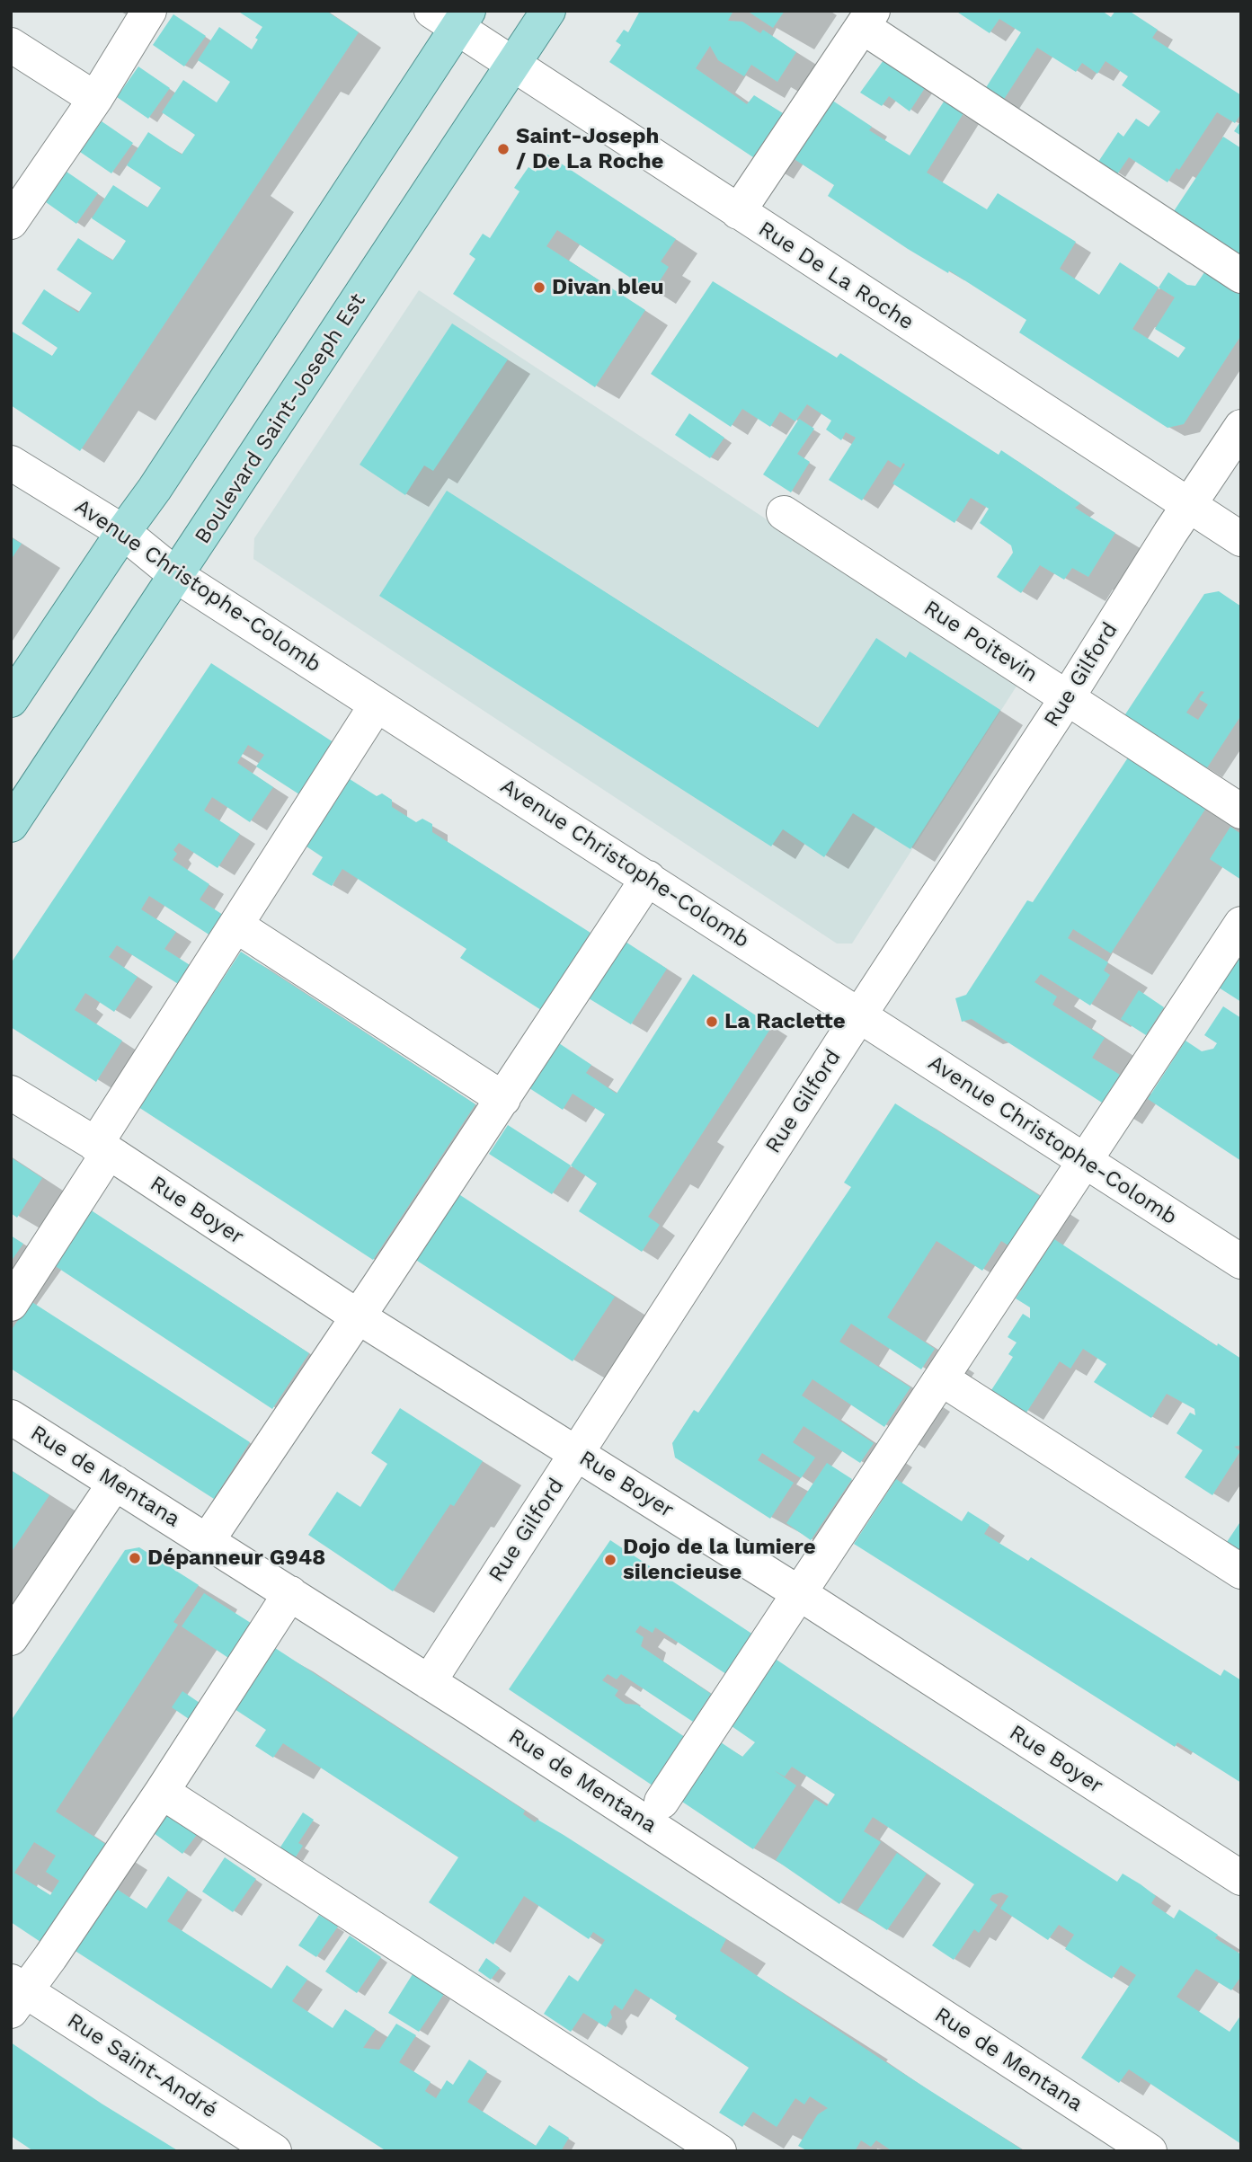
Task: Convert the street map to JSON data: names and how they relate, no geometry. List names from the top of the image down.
{
  "streets": {
    "main road": ["Boulevard Saint-Joseph Est"],
    "street": [
      "Rue De La Roche",
      "Avenue Christophe-Colomb",
      "Rue Poitevin",
      "Rue Gilford",
      "Rue Boyer",
      "Rue de Mentana",
      "Rue Saint-André"
    ]
  },
  "crossings": [
    ["Rue De La Roche", "Boulevard Saint-Joseph Est"],
    ["Rue De La Roche", "Rue Gilford"],
    ["Boulevard Saint-Joseph Est", "Avenue Christophe-Colomb"],
    ["Avenue Christophe-Colomb", "Rue Gilford"],
    ["Rue Poitevin", "Rue Gilford"],
    ["Rue Gilford", "Rue Boyer"],
    ["Rue Gilford", "Rue de Mentana"]
  ],
  "places": [
    "Saint-Joseph / De La Roche",
    "Divan bleu",
    "La Raclette",
    "Dépanneur G948",
    "Dojo de la lumiere silencieuse"
  ]
}
